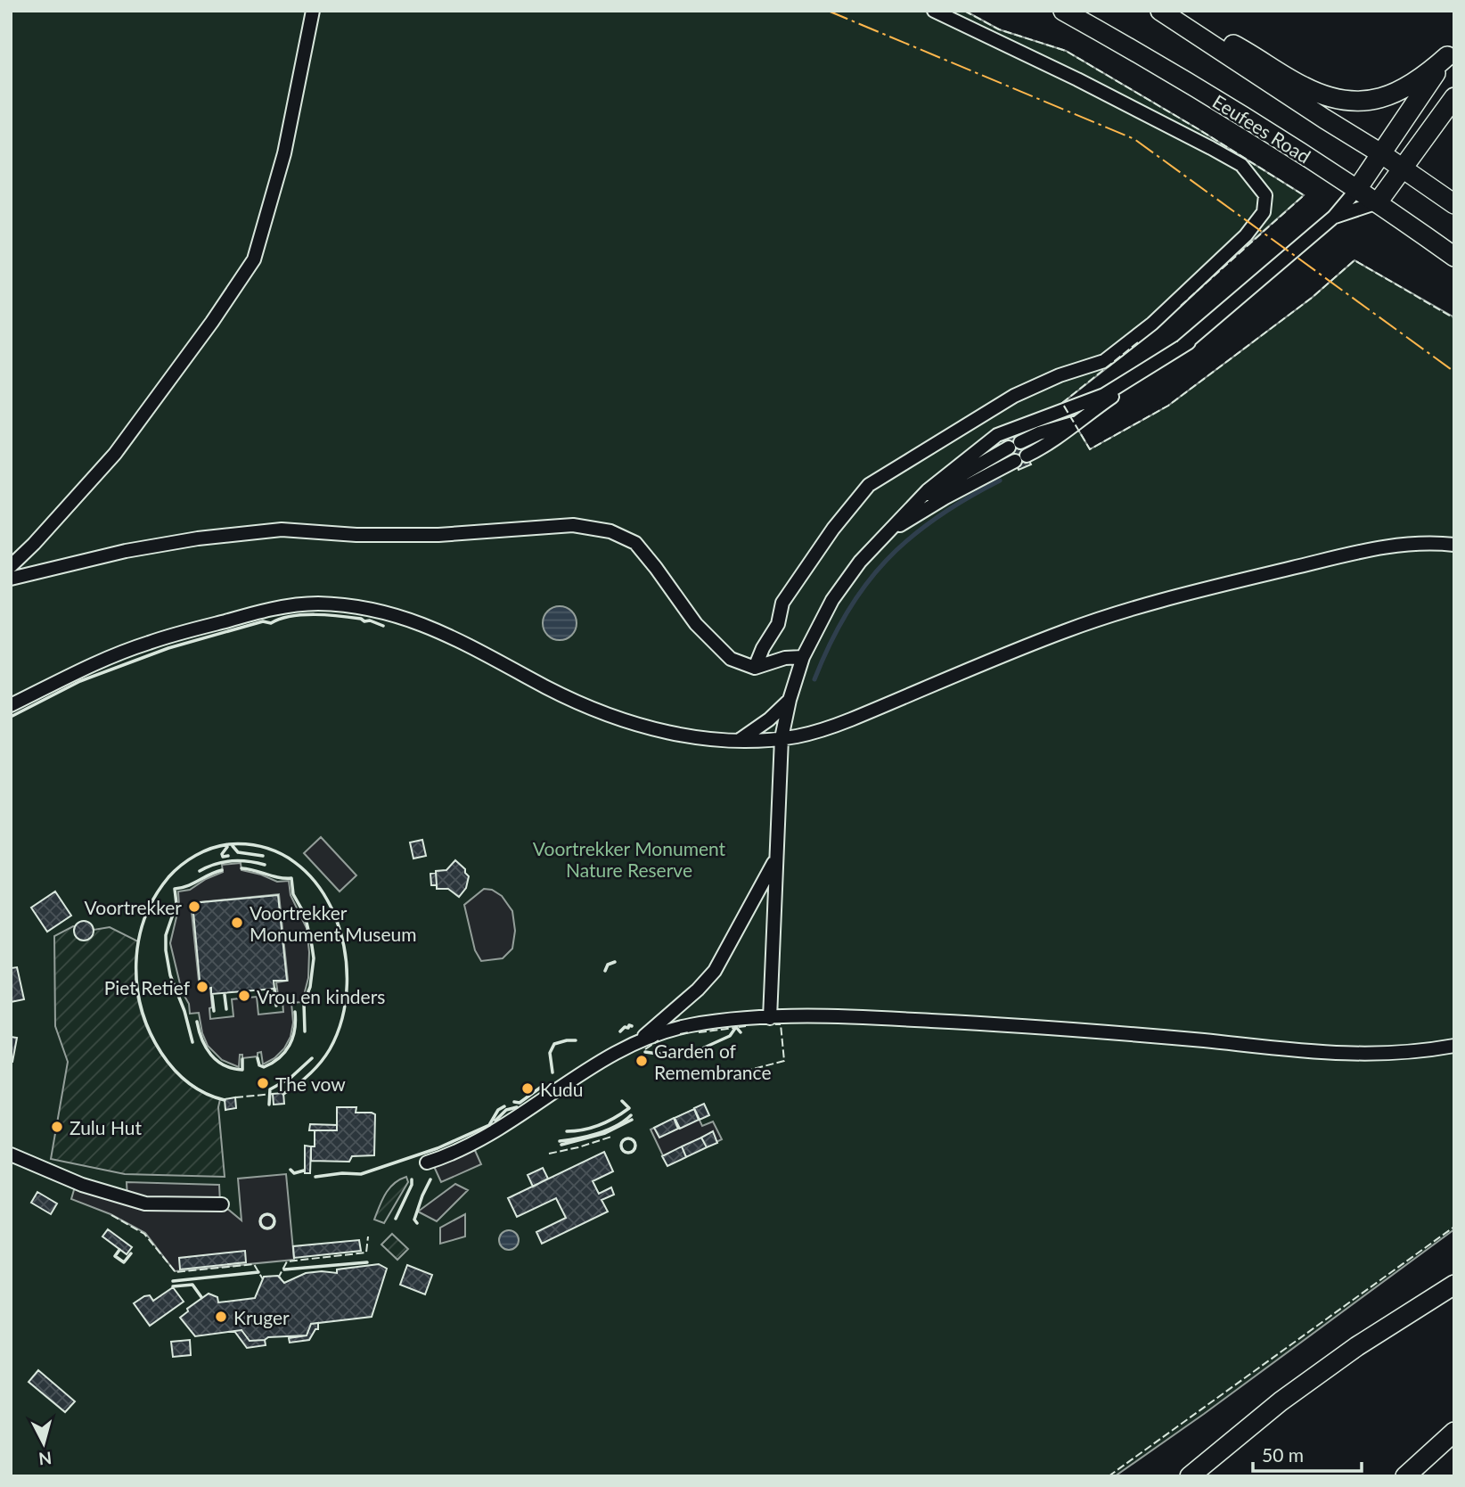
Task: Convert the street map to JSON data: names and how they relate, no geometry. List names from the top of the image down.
{
  "streets": {
    "main road": ["Eeufees Road"]
  },
  "parks": ["Voortrekker Monument Nature Reserve"],
  "places": [
    "Voortrekker",
    "Voortrekker Monument Museum",
    "Piet Retief",
    "Vrou en kinders",
    "Garden of Remembrance",
    "The vow",
    "Kudu",
    "Zulu Hut",
    "Kruger"
  ],
  "scale_bar": "50 m",
  "north": "bottom"
}
